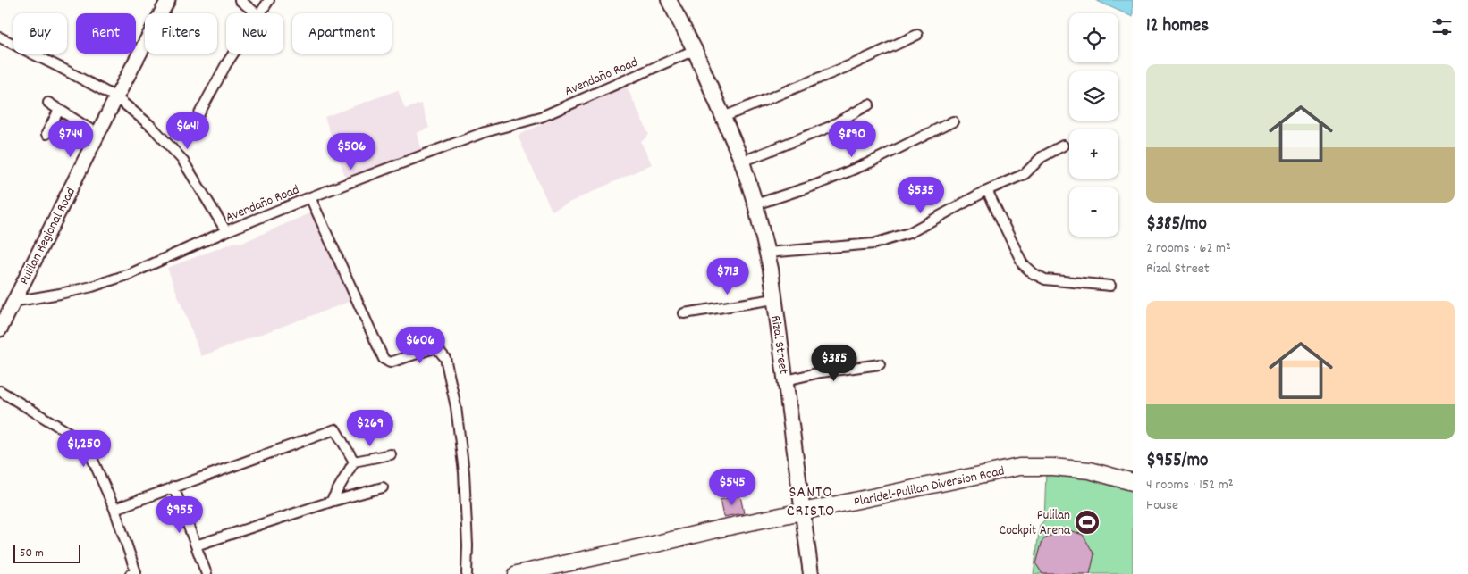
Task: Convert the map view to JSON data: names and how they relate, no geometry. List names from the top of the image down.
{
  "streets": {
    "highway": ["Plaridel-Pulilan Diversion Road"],
    "main road": ["Pulilan Regional Road", "Rizal Street"],
    "street": ["Avendaño Road"]
  },
  "crossings": [
    ["Avendaño Road", "Pulilan Regional Road"],
    ["Avendaño Road", "Rizal Street"],
    ["Rizal Street", "Plaridel-Pulilan Diversion Road"]
  ],
  "districts": ["SANTO CRISTO"],
  "places": {
    "sports": ["Pulilan Cockpit Arena"]
  },
  "scale_bar": "50 m",
  "page": {
    "heading": "12 homes",
    "map_buttons": ["+", "−"],
    "chip": [
      "Buy",
      "Rent",
      "Filters",
      "New",
      "Apartment"
    ],
    "list": [
      {
        "name": "$385/mo",
        "note": "2 rooms · 62 m² · Rizal Street"
      },
      {
        "name": "$955/mo",
        "note": "4 rooms · 152 m² · House"
      }
    ],
    "price": [
      "$641",
      "$744",
      "$890",
      "$506",
      "$535",
      "$713",
      "$606",
      "$385",
      "$269",
      "$1,250",
      "$545",
      "$955"
    ],
    "scale": "50 m"
  }
}
